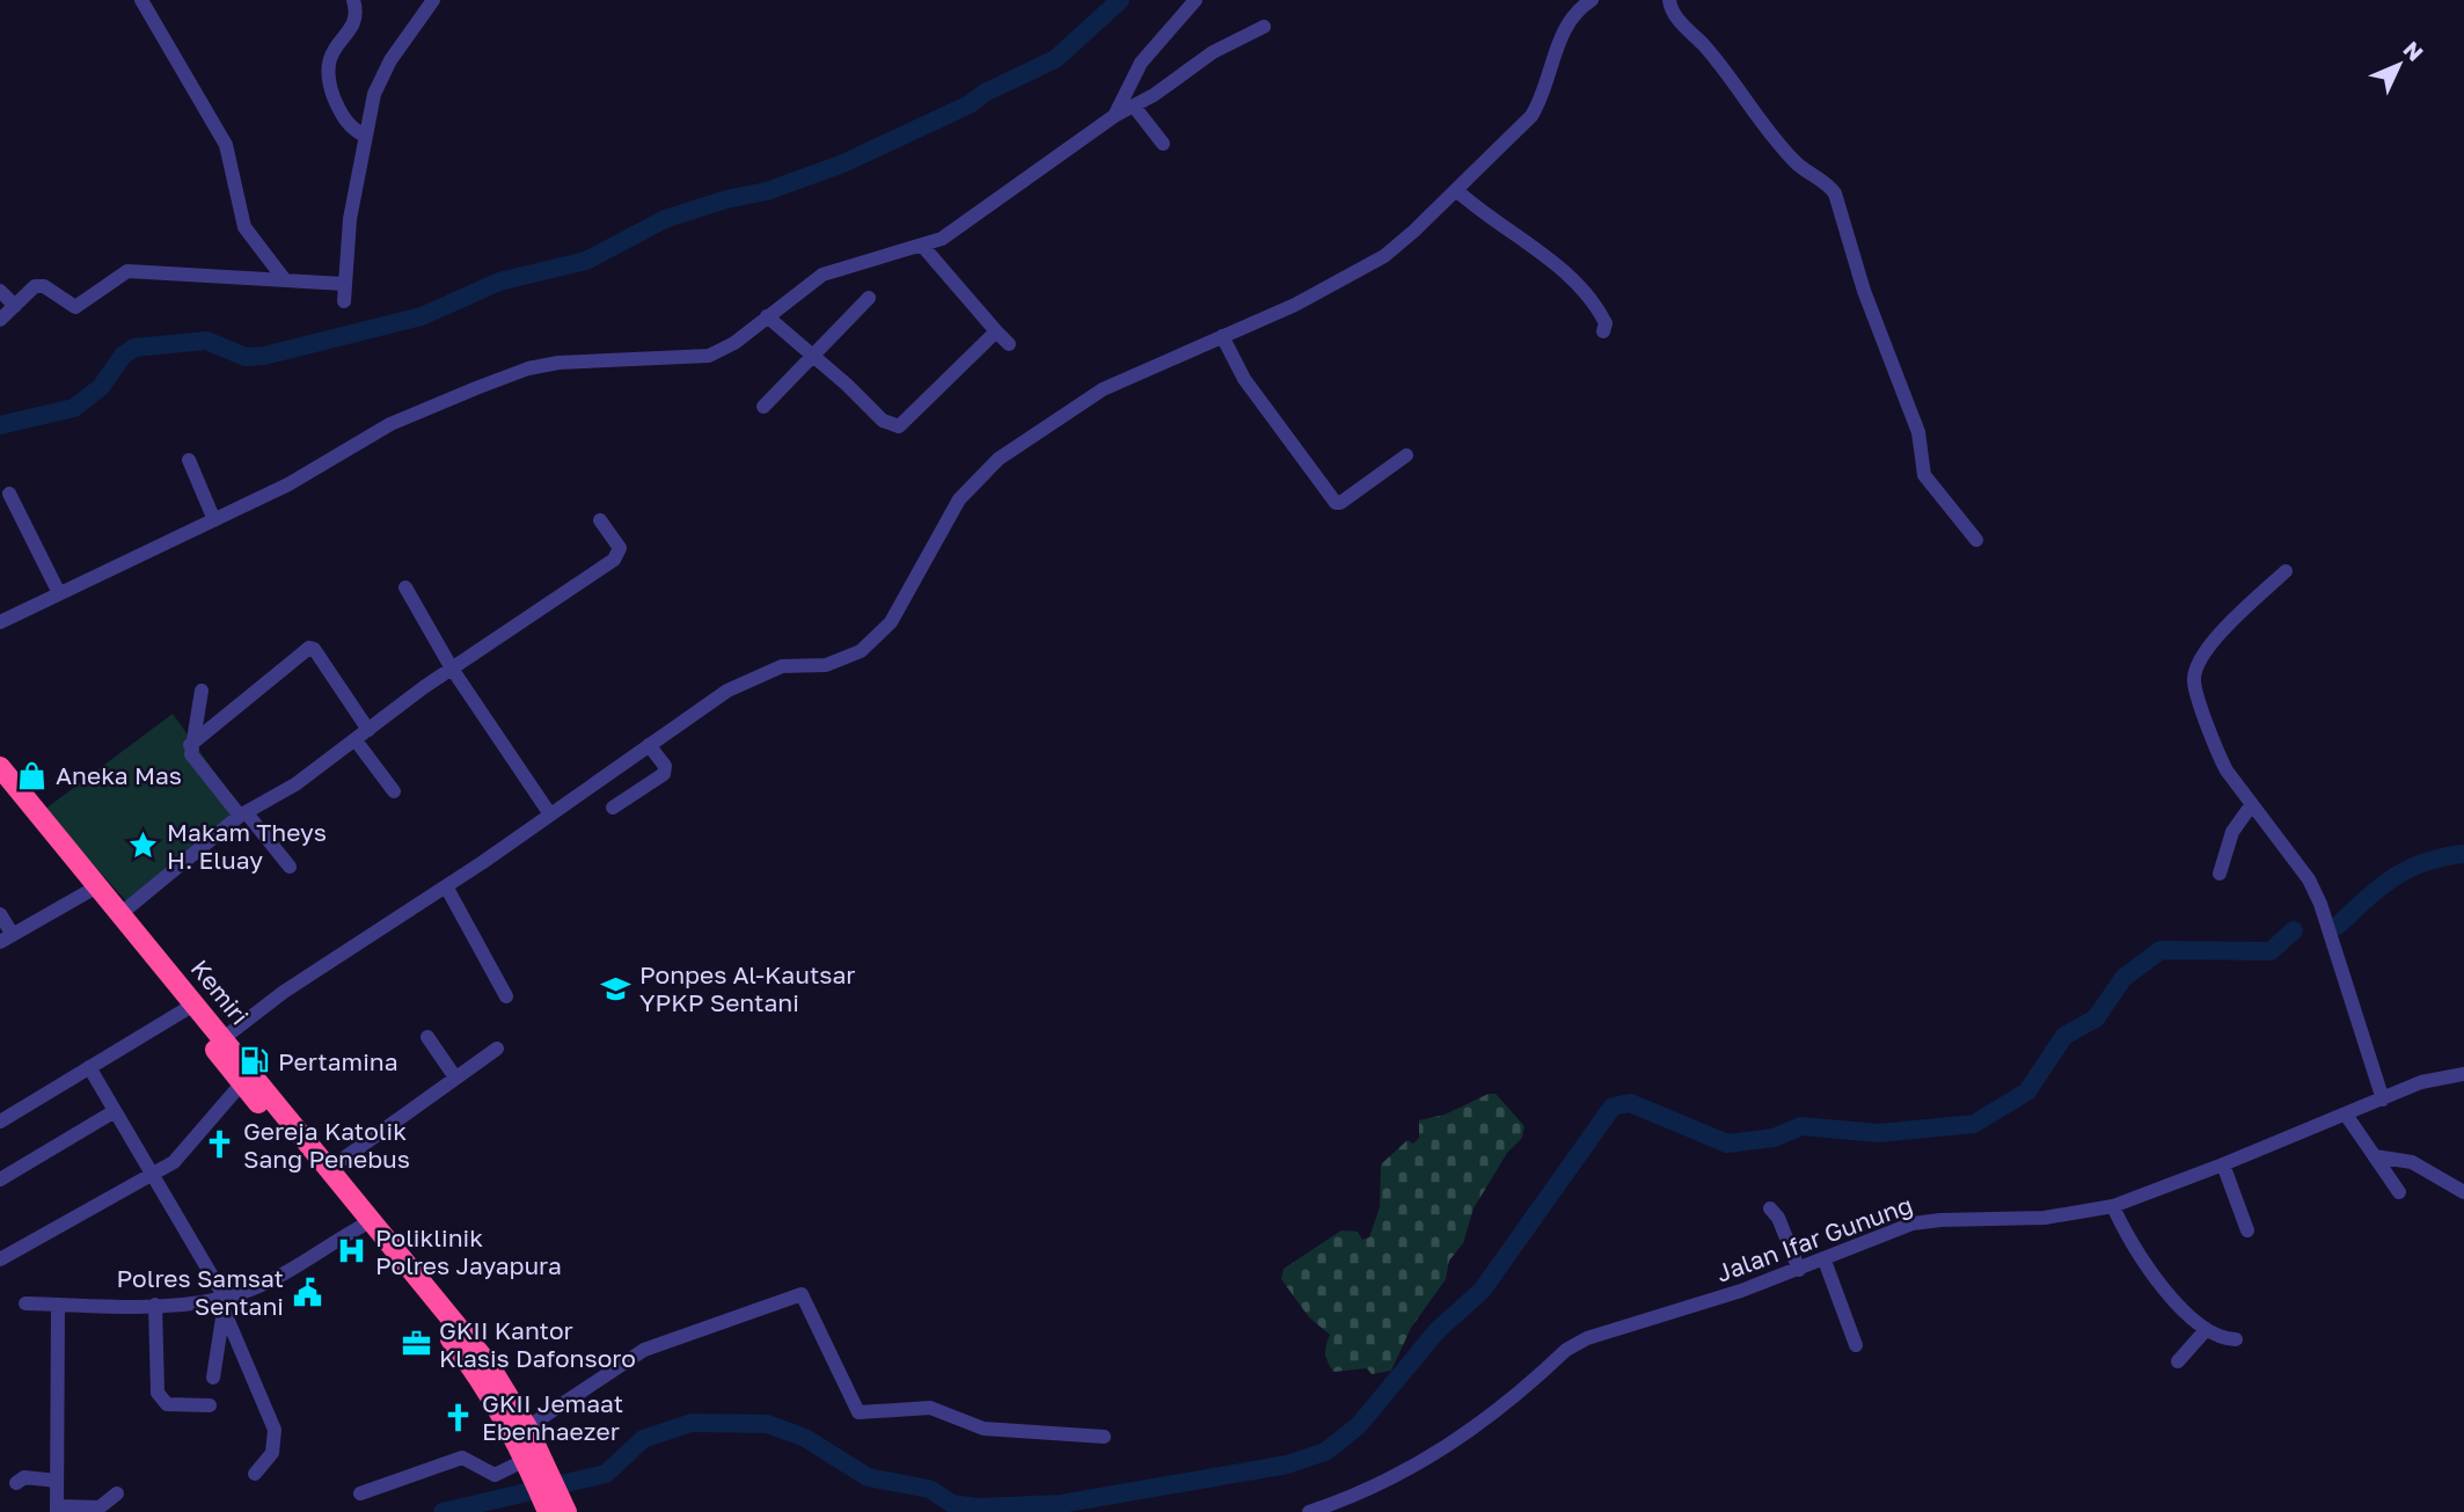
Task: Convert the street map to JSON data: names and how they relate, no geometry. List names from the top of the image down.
{
  "streets": {
    "highway": ["Kemiri"],
    "street": ["Jalan Ifar Gunung"]
  },
  "places": {
    "shop": ["Aneka Mas"],
    "place": ["Makam Theys H. Eluay"],
    "school or university": ["Ponpes Al-Kautsar YPKP Sentani"],
    "fuel station": ["Pertamina"],
    "church": ["Gereja Katolik Sang Penebus", "GKII Jemaat Ebenhaezer"],
    "hospital": ["Poliklinik Polres Jayapura"],
    "public building": ["Polres Samsat Sentani"],
    "office": ["GKII Kantor Klasis Dafonsoro"]
  },
  "north": "top right"
}
